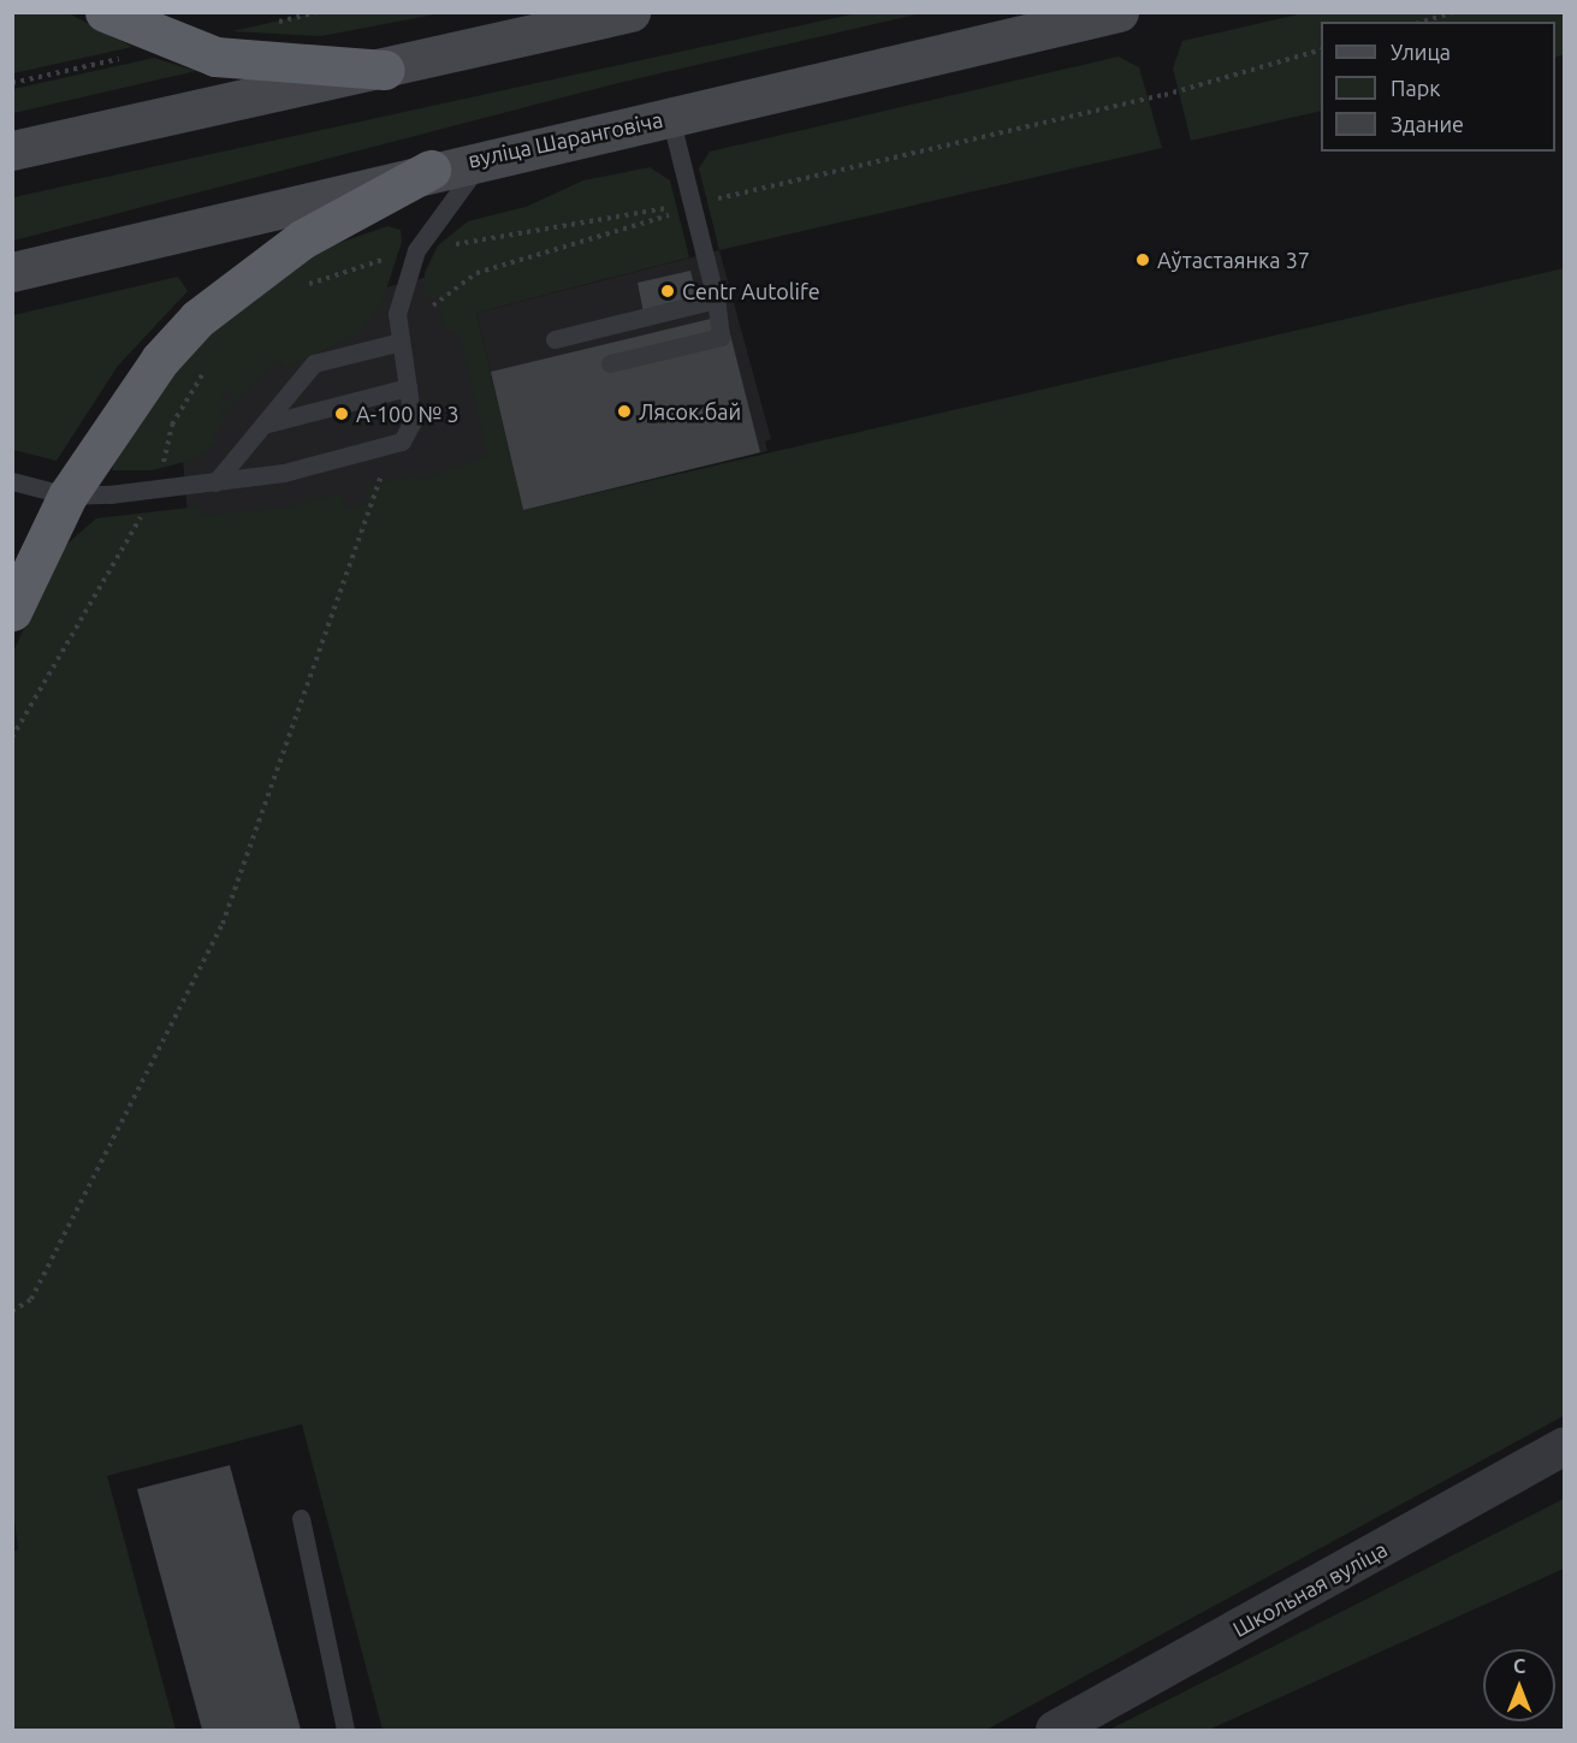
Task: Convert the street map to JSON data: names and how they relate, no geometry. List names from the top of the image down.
{
  "streets": {
    "main road": ["вуліца Шаранговіча"],
    "street": ["Школьная вуліца"]
  },
  "places": [
    "Аўтастаянка 37",
    "Centr Autolife",
    "Лясок.бай",
    "А-100 № 3"
  ],
  "legend": ["Улица", "Парк", "Здание"],
  "north": "top"
}
